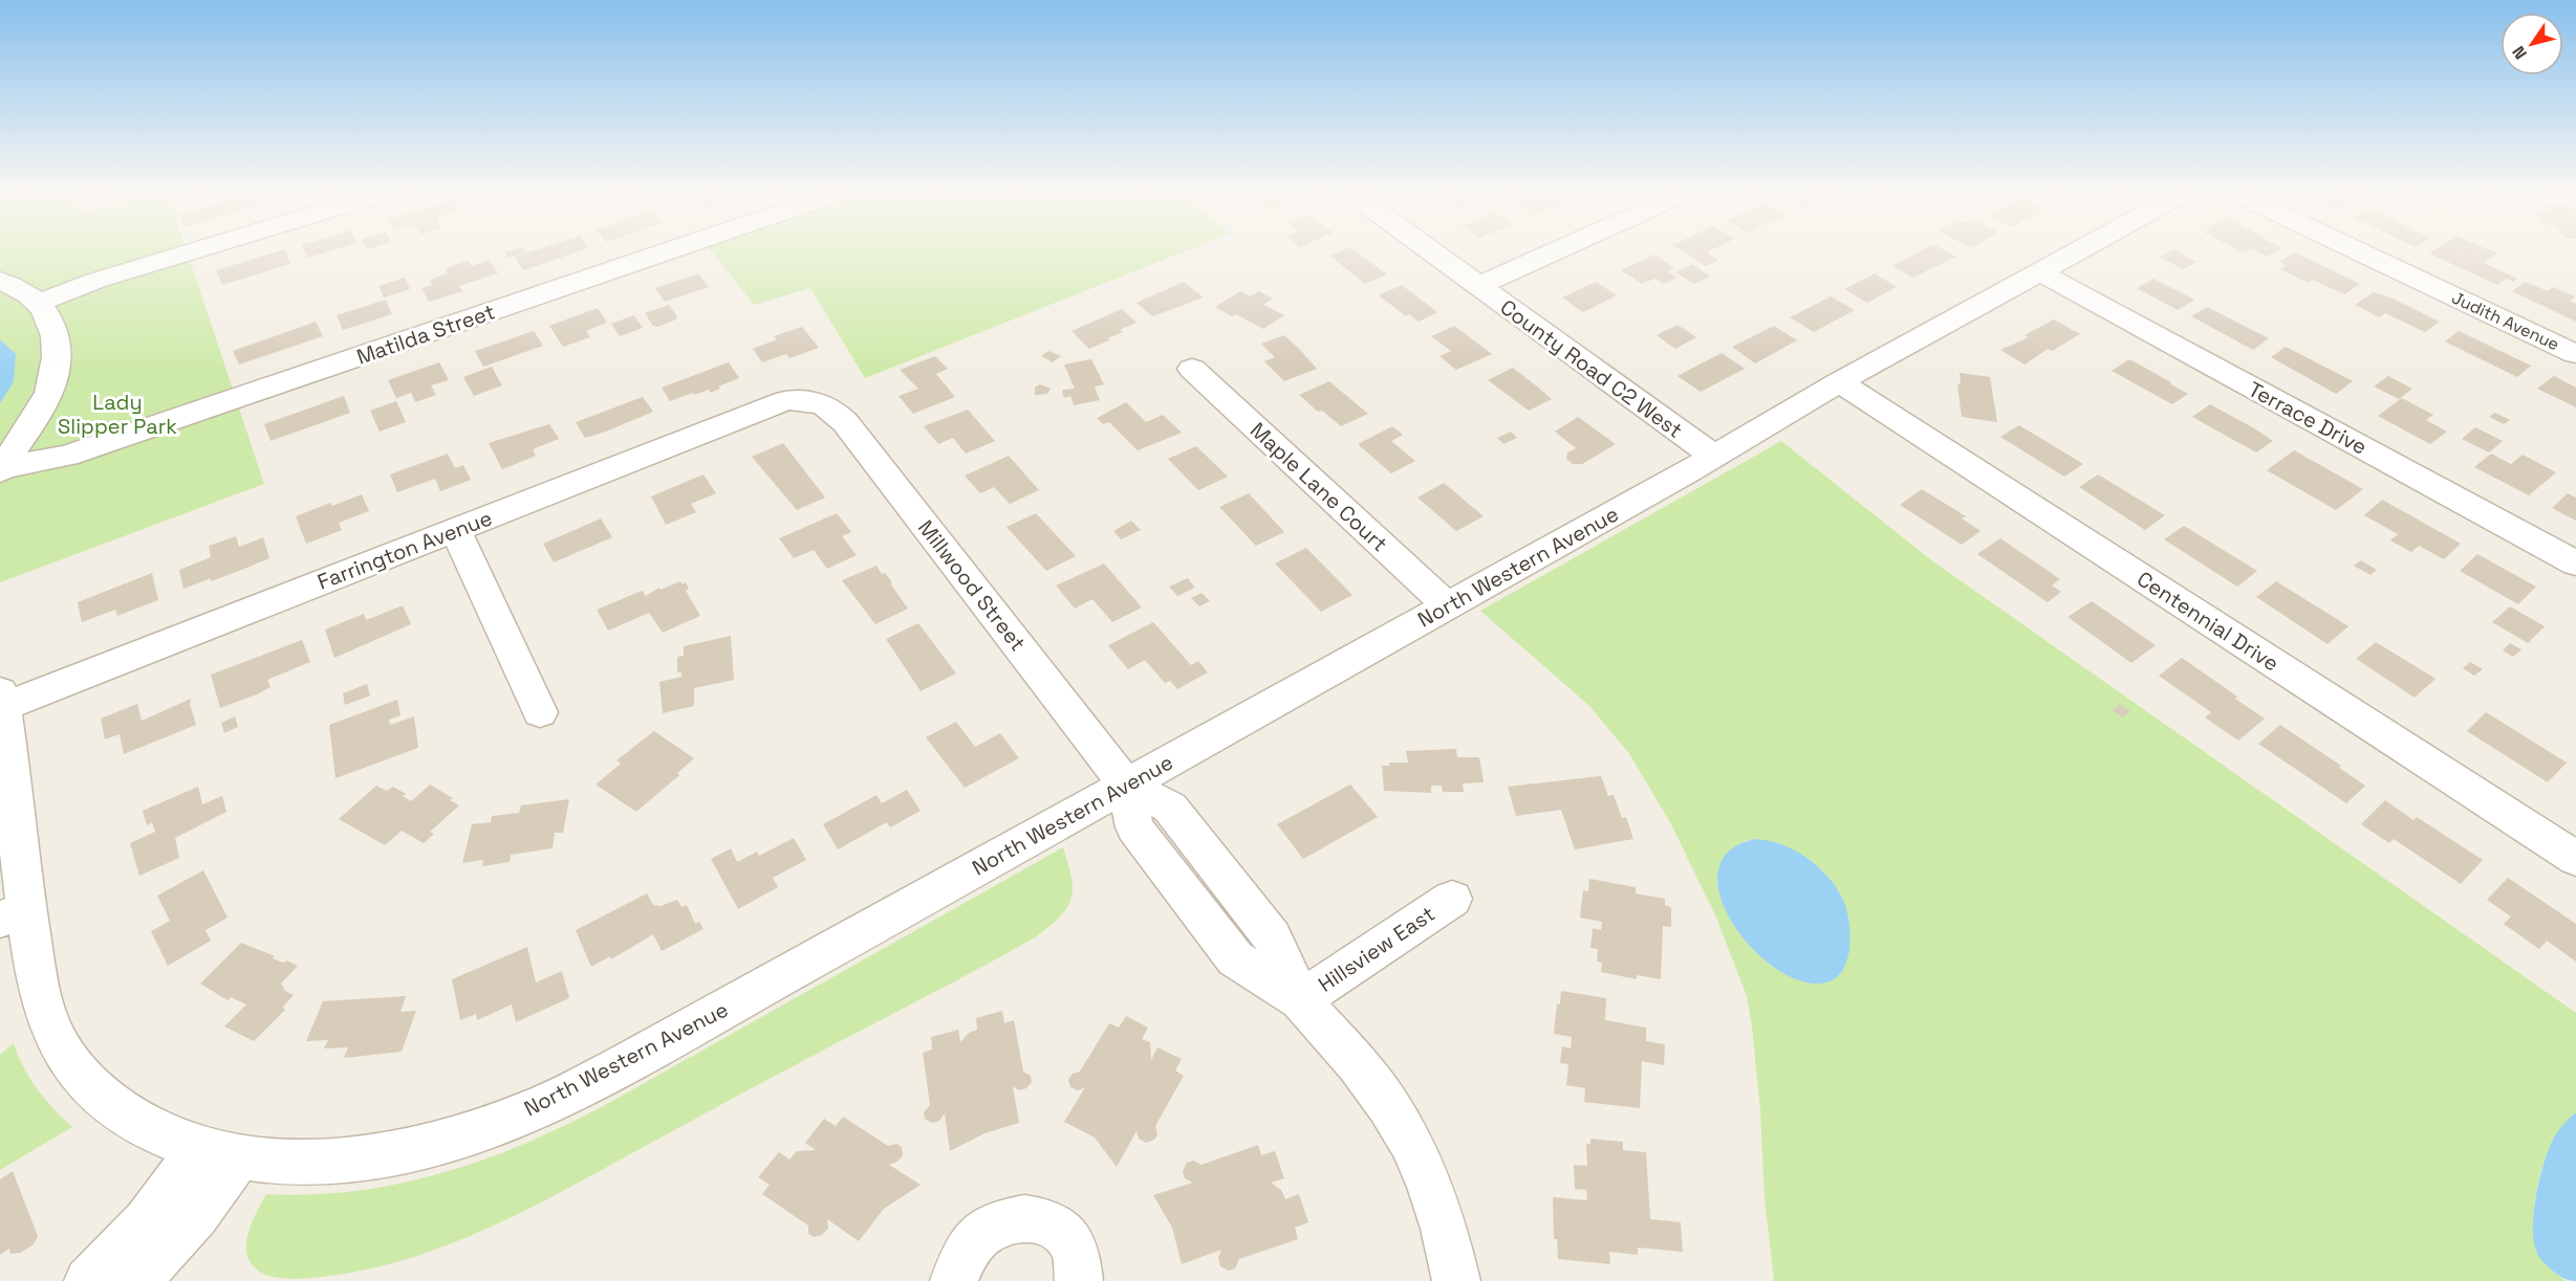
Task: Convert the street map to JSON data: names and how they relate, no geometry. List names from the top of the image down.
{
  "streets": {
    "street": [
      "Judith Avenue",
      "Matilda Street",
      "County Road C2 West",
      "Terrace Drive",
      "Maple Lane Court",
      "Farrington Avenue",
      "North Western Avenue",
      "Millwood Street",
      "Centennial Drive",
      "Hillsview East"
    ]
  },
  "crossings": [
    ["County Road C2 West", "North Western Avenue"],
    ["Terrace Drive", "North Western Avenue"],
    ["Maple Lane Court", "North Western Avenue"],
    ["Farrington Avenue", "North Western Avenue"],
    ["Farrington Avenue", "Millwood Street"],
    ["North Western Avenue", "Millwood Street"],
    ["North Western Avenue", "Centennial Drive"]
  ],
  "parks": ["Lady Slipper Park"],
  "north": "bottom left"
}
